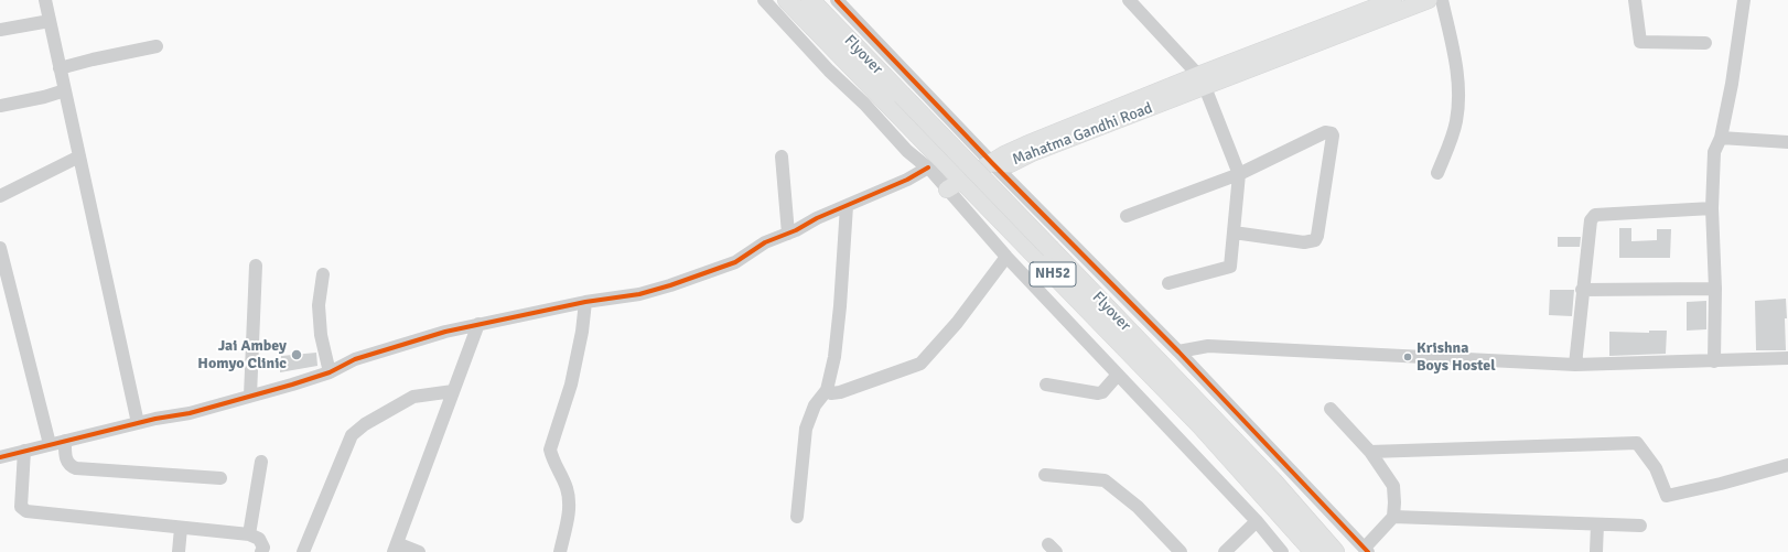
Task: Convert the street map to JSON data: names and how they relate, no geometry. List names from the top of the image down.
{
  "streets": {
    "highway": ["Flyover", "NH52"],
    "main road": ["Mahatma Gandhi Road"]
  },
  "crossings": [
    ["Mahatma Gandhi Road", "NH52"]
  ],
  "places": ["Jai Ambey Homyo Clinic", "Krishna Boys Hostel"]
}
